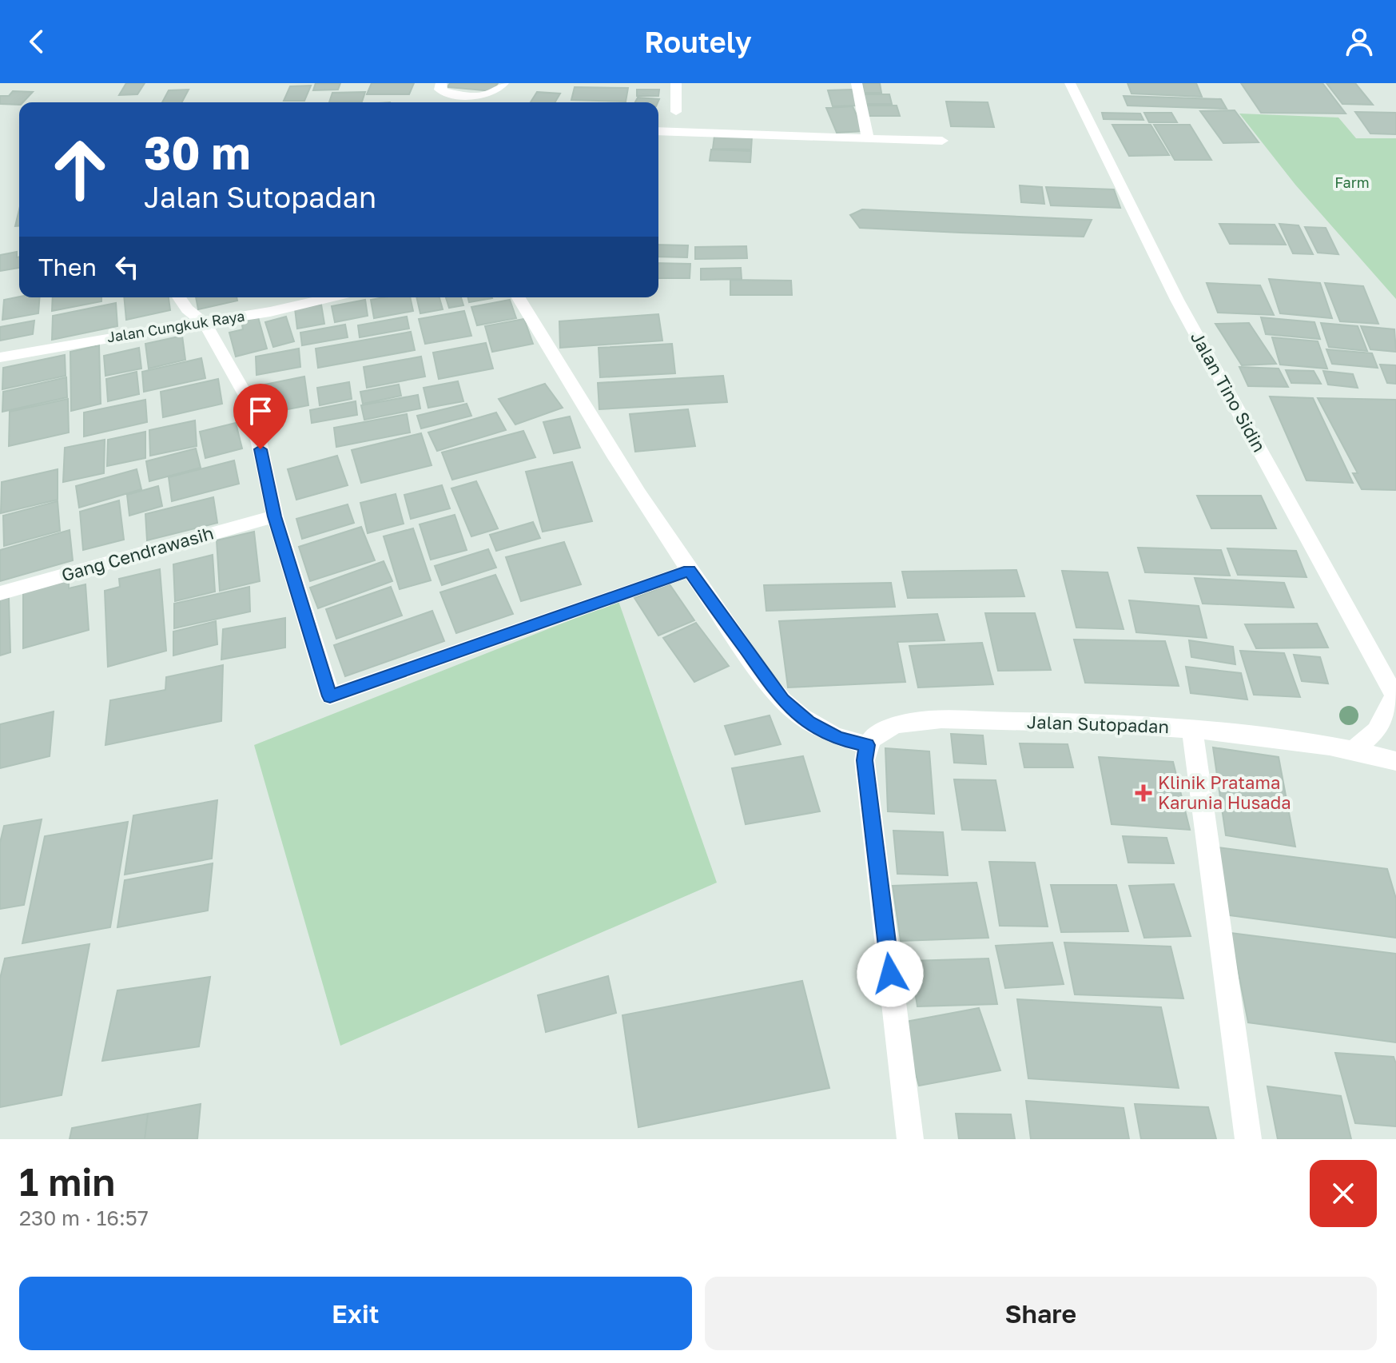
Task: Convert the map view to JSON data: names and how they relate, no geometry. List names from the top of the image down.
{
  "streets": {
    "street": [
      "Jalan Cungkuk Raya",
      "Jalan Tino Sidin",
      "Gang Cendrawasih",
      "Jalan Sutopadan"
    ]
  },
  "crossings": [
    ["Jalan Tino Sidin", "Jalan Sutopadan"]
  ],
  "parks": ["Farm"],
  "places": {
    "health": ["Klinik Pratama Karunia Husada"]
  },
  "page": {
    "header": "Routely",
    "turn": ["30 m", "Jalan Sutopadan"],
    "then": "Then",
    "heading": ["1 min", "230 m · 16:57"],
    "buttons": ["Exit", "Share"]
  }
}
